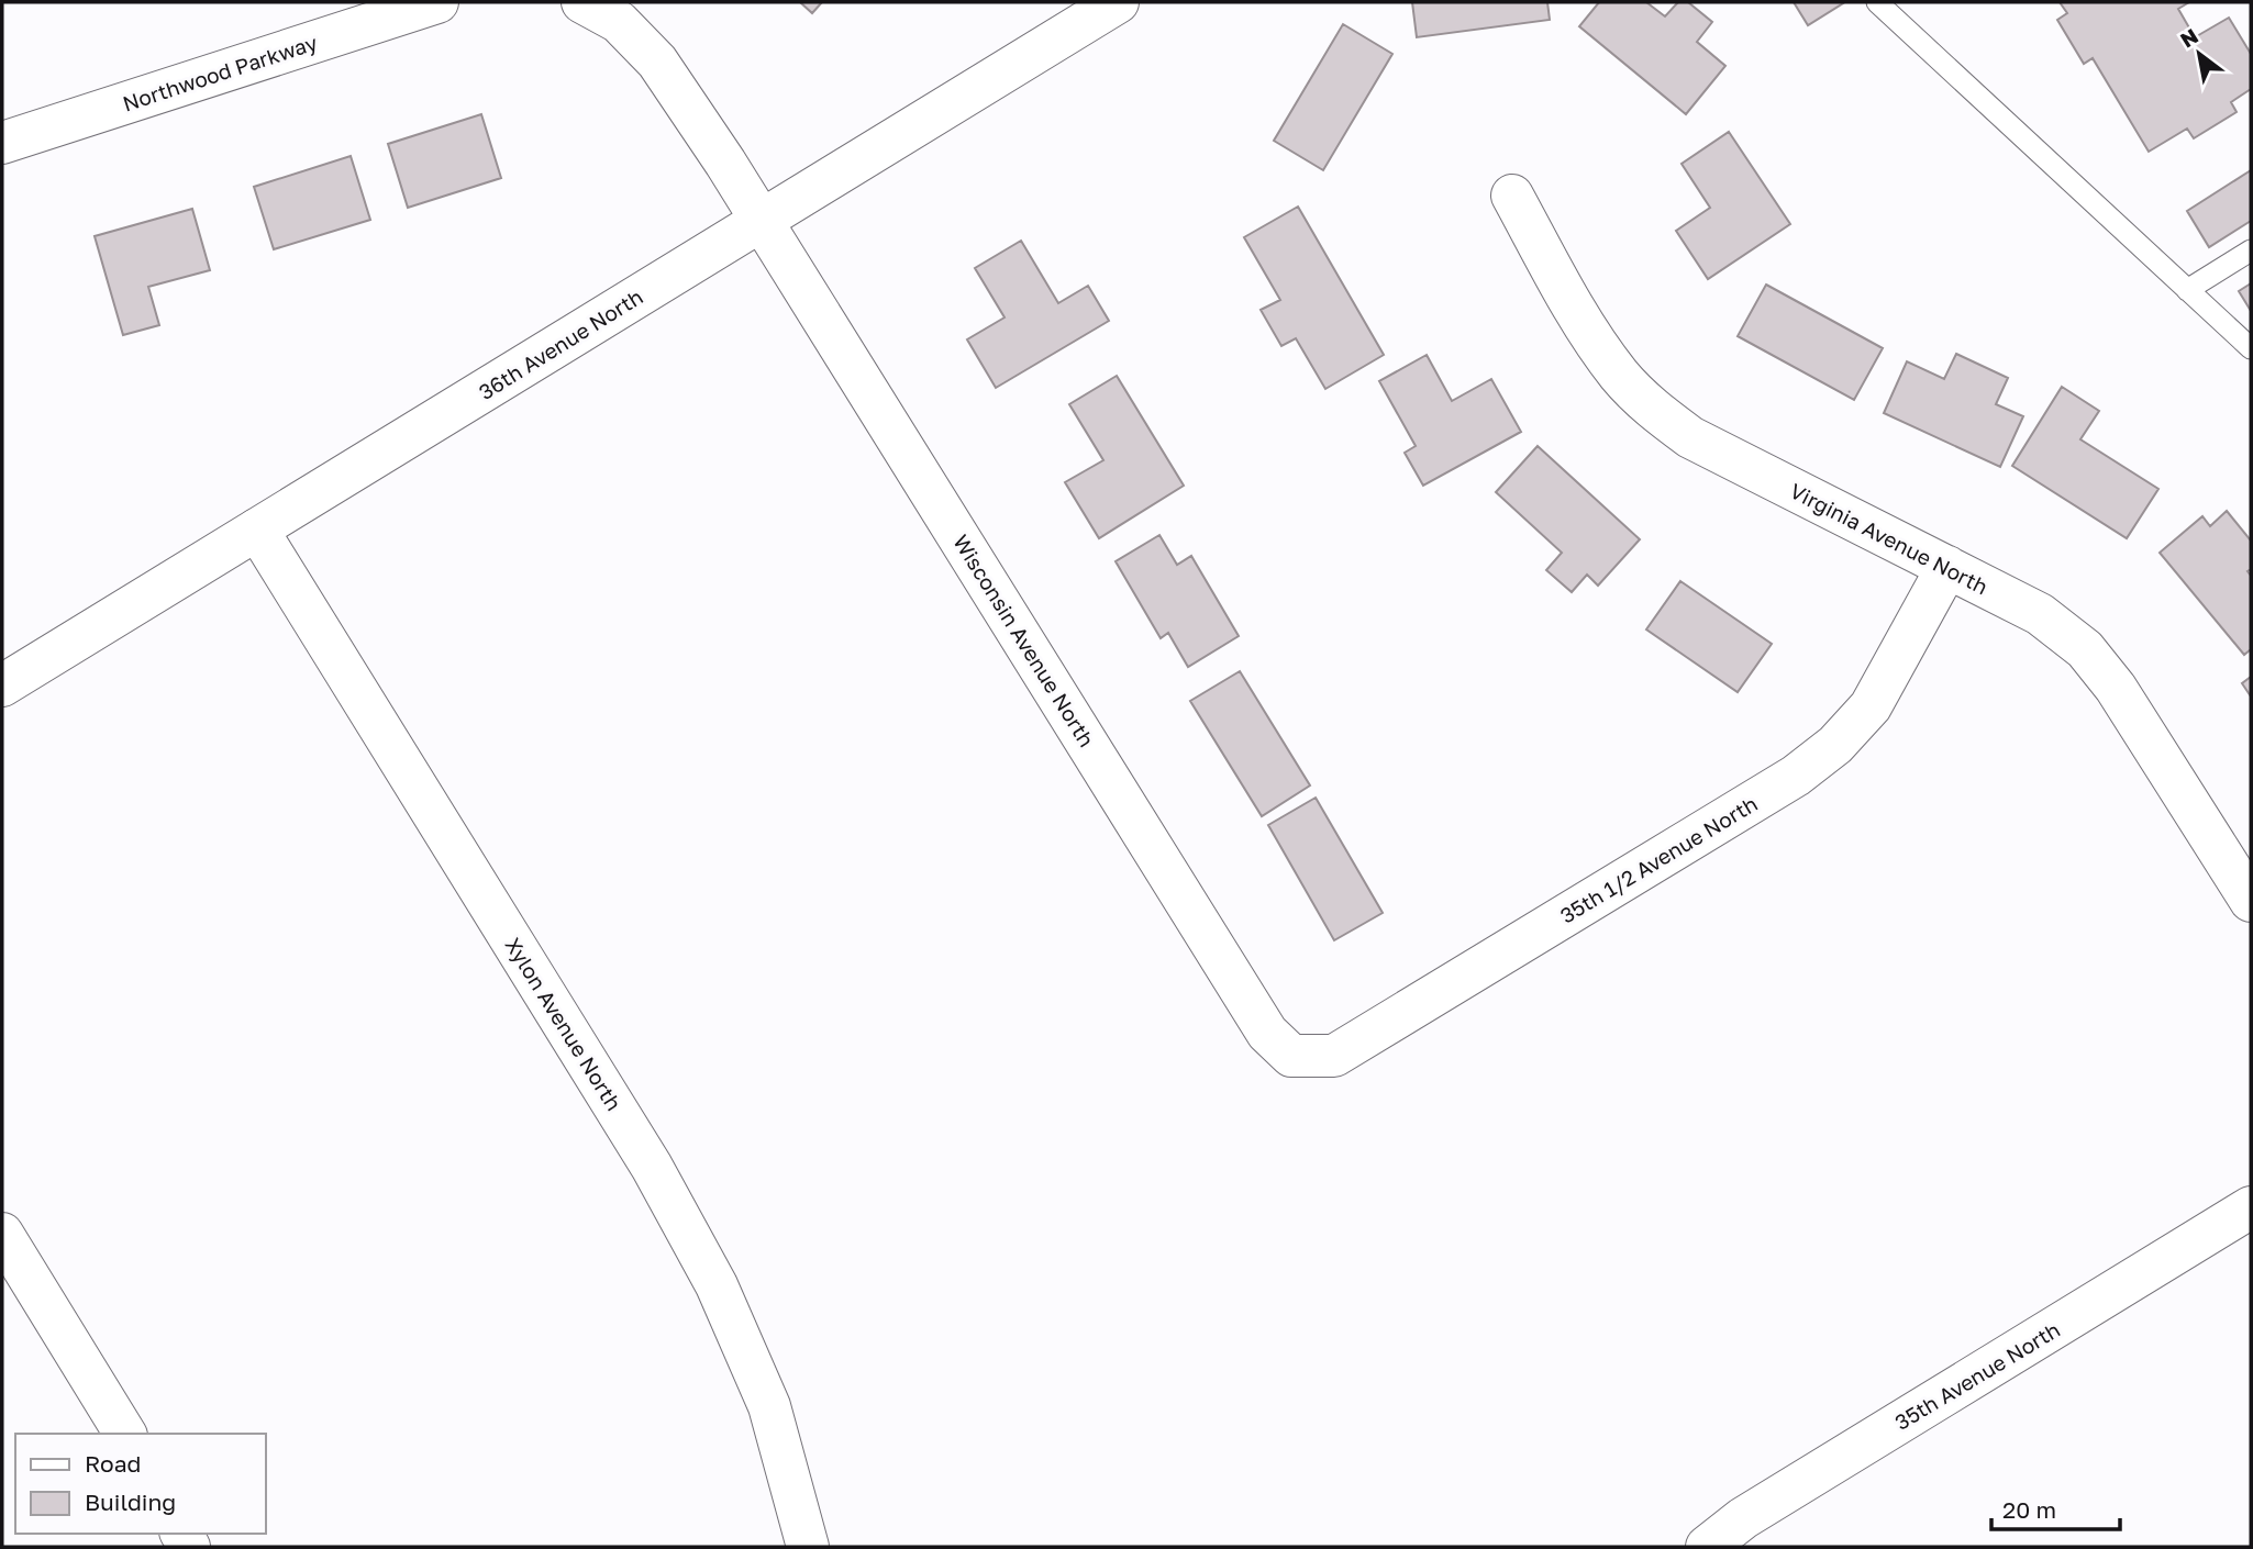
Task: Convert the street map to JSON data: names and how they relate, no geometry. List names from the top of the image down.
{
  "streets": {
    "street": [
      "Northwood Parkway",
      "36th Avenue North",
      "Virginia Avenue North",
      "Wisconsin Avenue North",
      "35th 1/2 Avenue North",
      "Xylon Avenue North",
      "35th Avenue North"
    ]
  },
  "crossings": [
    ["36th Avenue North", "Wisconsin Avenue North"],
    ["36th Avenue North", "Xylon Avenue North"],
    ["Virginia Avenue North", "35th 1/2 Avenue North"],
    ["Wisconsin Avenue North", "35th 1/2 Avenue North"]
  ],
  "legend": ["Road", "Building"],
  "scale_bar": "20 m",
  "north": "top left"
}
